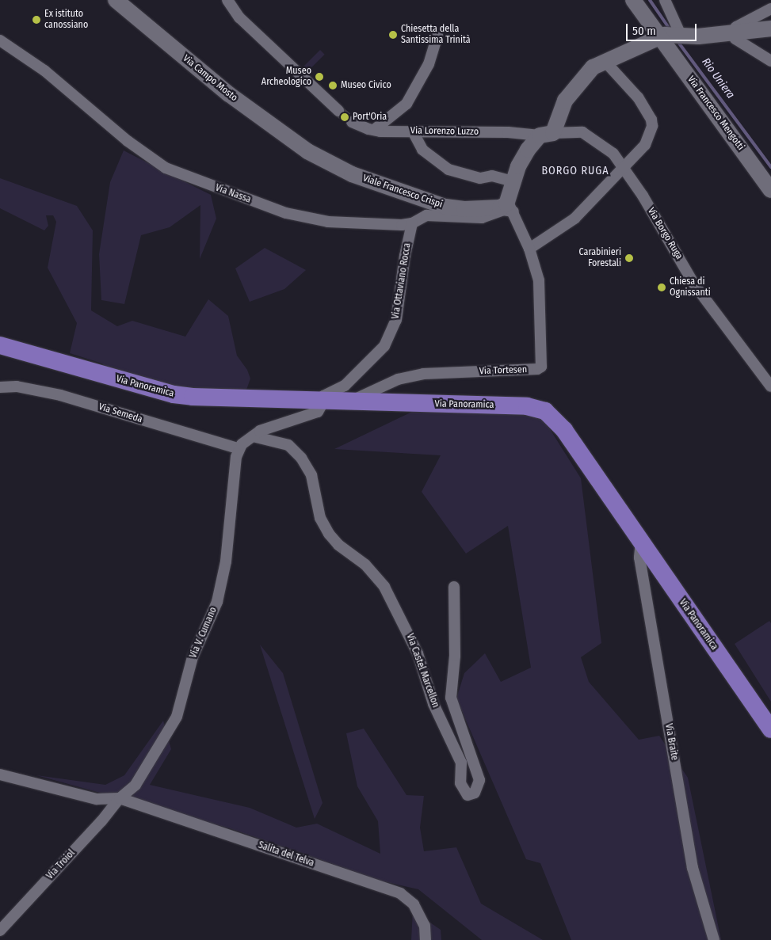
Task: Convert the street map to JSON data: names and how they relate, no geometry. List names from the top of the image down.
{
  "streets": {
    "main road": ["Via Panoramica"],
    "street": [
      "Via Campo Mosto",
      "Via Francesco Mengotti",
      "Via Lorenzo Luzzo",
      "Viale Francesco Crispi",
      "Via Nassa",
      "Via Borgo Ruga",
      "Via Ottaviano Rocca",
      "Via Tortesen",
      "Via Semeda",
      "Via V. Cumano",
      "Via Castel Marcellon",
      "Via Braite",
      "Salita del Telva",
      "Via Troiol"
    ]
  },
  "crossings": [
    ["Via Campo Mosto", "Viale Francesco Crispi"],
    ["Via Lorenzo Luzzo", "Via Borgo Ruga"],
    ["Viale Francesco Crispi", "Via Nassa"],
    ["Viale Francesco Crispi", "Via Tortesen"],
    ["Via Nassa", "Via Ottaviano Rocca"],
    ["Via Nassa", "Via Tortesen"],
    ["Via Ottaviano Rocca", "Via Panoramica"],
    ["Via Tortesen", "Via Panoramica"],
    ["Via Panoramica", "Via Braite"],
    ["Via Semeda", "Via V. Cumano"],
    ["Via V. Cumano", "Salita del Telva"],
    ["Via V. Cumano", "Via Troiol"],
    ["Salita del Telva", "Via Troiol"]
  ],
  "districts": ["BORGO RUGA"],
  "water": ["Rio Uniera"],
  "places": [
    "Ex istituto canossiano",
    "Chiesetta della Santissima Trinità",
    "Museo Archeologico",
    "Museo Civico",
    "Port'Oria",
    "Carabinieri Forestali",
    "Chiesa di Ognissanti"
  ],
  "scale_bar": "50 m"
}
